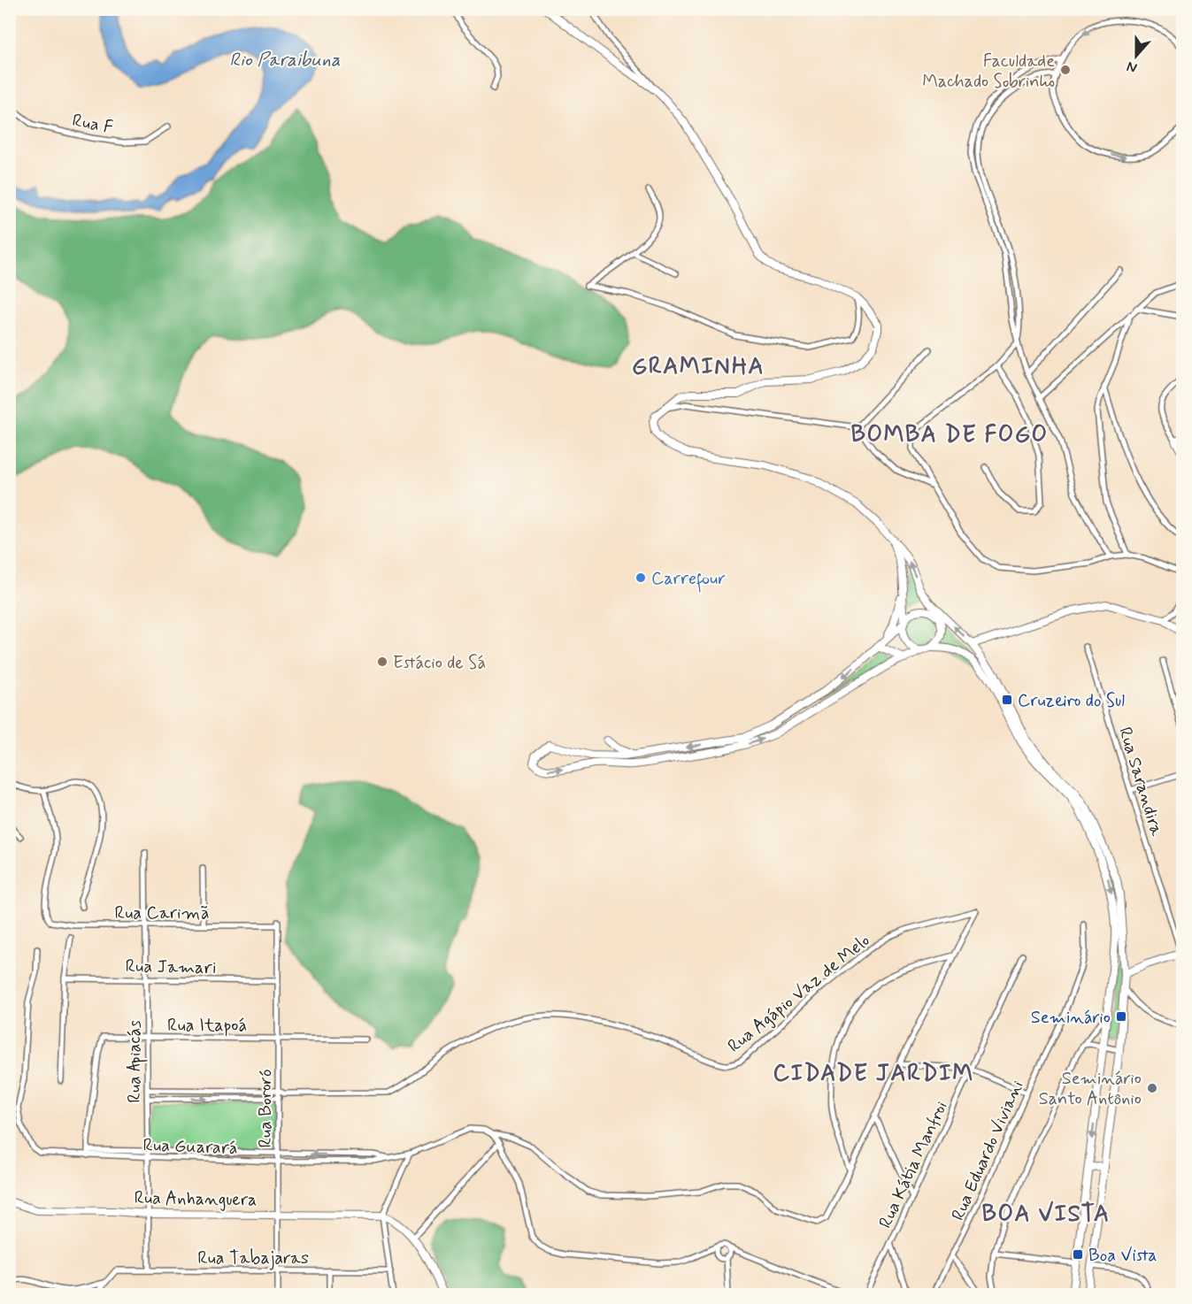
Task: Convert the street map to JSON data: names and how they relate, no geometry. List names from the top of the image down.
{
  "streets": {
    "street": [
      "Rua F",
      "Rua Sarandira",
      "Rua Carimã",
      "Rua Jamari",
      "Rua Agápio Vaz de Melo",
      "Rua Itapoá",
      "Rua Apiacás",
      "Rua Bororó",
      "Rua Guarará",
      "Rua Eduardo Viviani",
      "Rua Kátia Manfroi",
      "Rua Anhanguera",
      "Rua Tabajaras"
    ]
  },
  "crossings": [
    ["Rua Carimã", "Rua Apiacás"],
    ["Rua Carimã", "Rua Bororó"],
    ["Rua Jamari", "Rua Apiacás"],
    ["Rua Jamari", "Rua Bororó"],
    ["Rua Itapoá", "Rua Apiacás"],
    ["Rua Itapoá", "Rua Bororó"],
    ["Rua Itapoá", "Rua Guarará"],
    ["Rua Apiacás", "Rua Guarará"],
    ["Rua Apiacás", "Rua Anhanguera"],
    ["Rua Apiacás", "Rua Tabajaras"],
    ["Rua Bororó", "Rua Guarará"],
    ["Rua Bororó", "Rua Anhanguera"],
    ["Rua Bororó", "Rua Tabajaras"]
  ],
  "districts": [
    "GRAMINHA",
    "BOMBA DE FOGO",
    "CIDADE JARDIM",
    "BOA VISTA"
  ],
  "water": ["Rio Paraibuna"],
  "places": {
    "other": [
      "Faculdade Machado Sobrinho",
      "Carrefour",
      "Estácio de Sá",
      "Seminário Santo Antônio"
    ],
    "transit": ["Cruzeiro do Sul", "Seminário", "Boa Vista"]
  },
  "north": "bottom"
}
